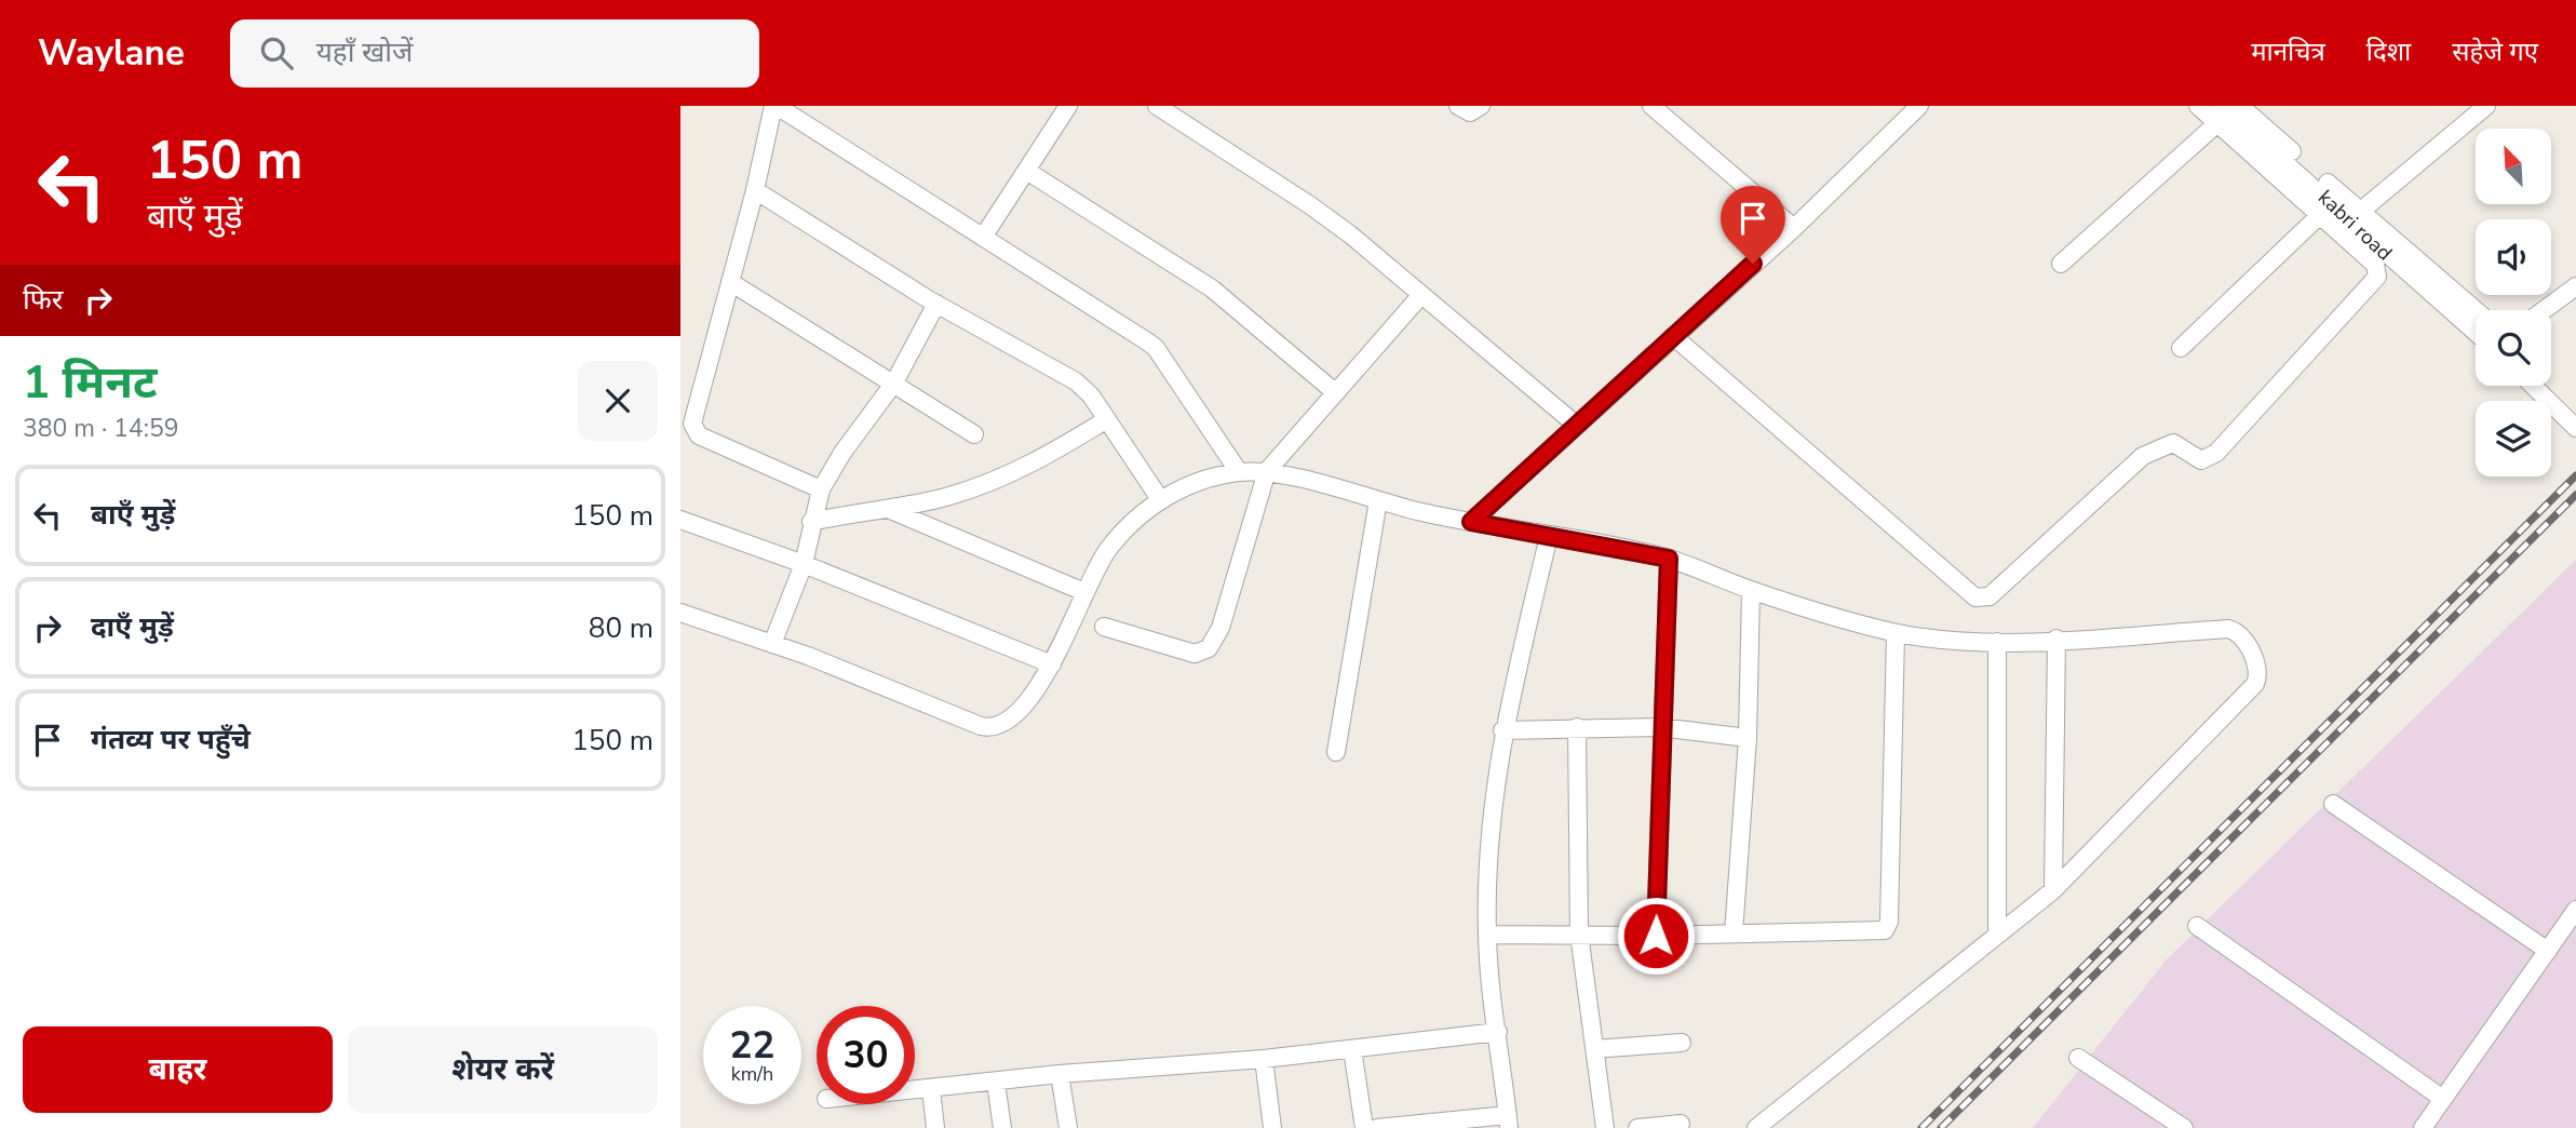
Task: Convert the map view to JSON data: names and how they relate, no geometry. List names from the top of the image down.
{
  "streets": {
    "street": ["kabri road"]
  },
  "north": "top left",
  "page": {
    "header": "Waylane",
    "search": "यहाँ खोजें",
    "nav": ["मानचित्र", "दिशा", "सहेजे गए"],
    "turn": ["150 m", "बाएँ मुड़ें"],
    "then": "फिर",
    "heading": ["1 मिनट", "380 m · 14:59"],
    "list": [
      {
        "name": "बाएँ मुड़ें",
        "value": "150 m"
      },
      {
        "name": "दाएँ मुड़ें",
        "value": "80 m"
      },
      {
        "name": "गंतव्य पर पहुँचे",
        "value": "150 m"
      }
    ],
    "speed": "22 km/h",
    "limit": "30",
    "buttons": ["बाहर", "शेयर करें"]
  }
}
